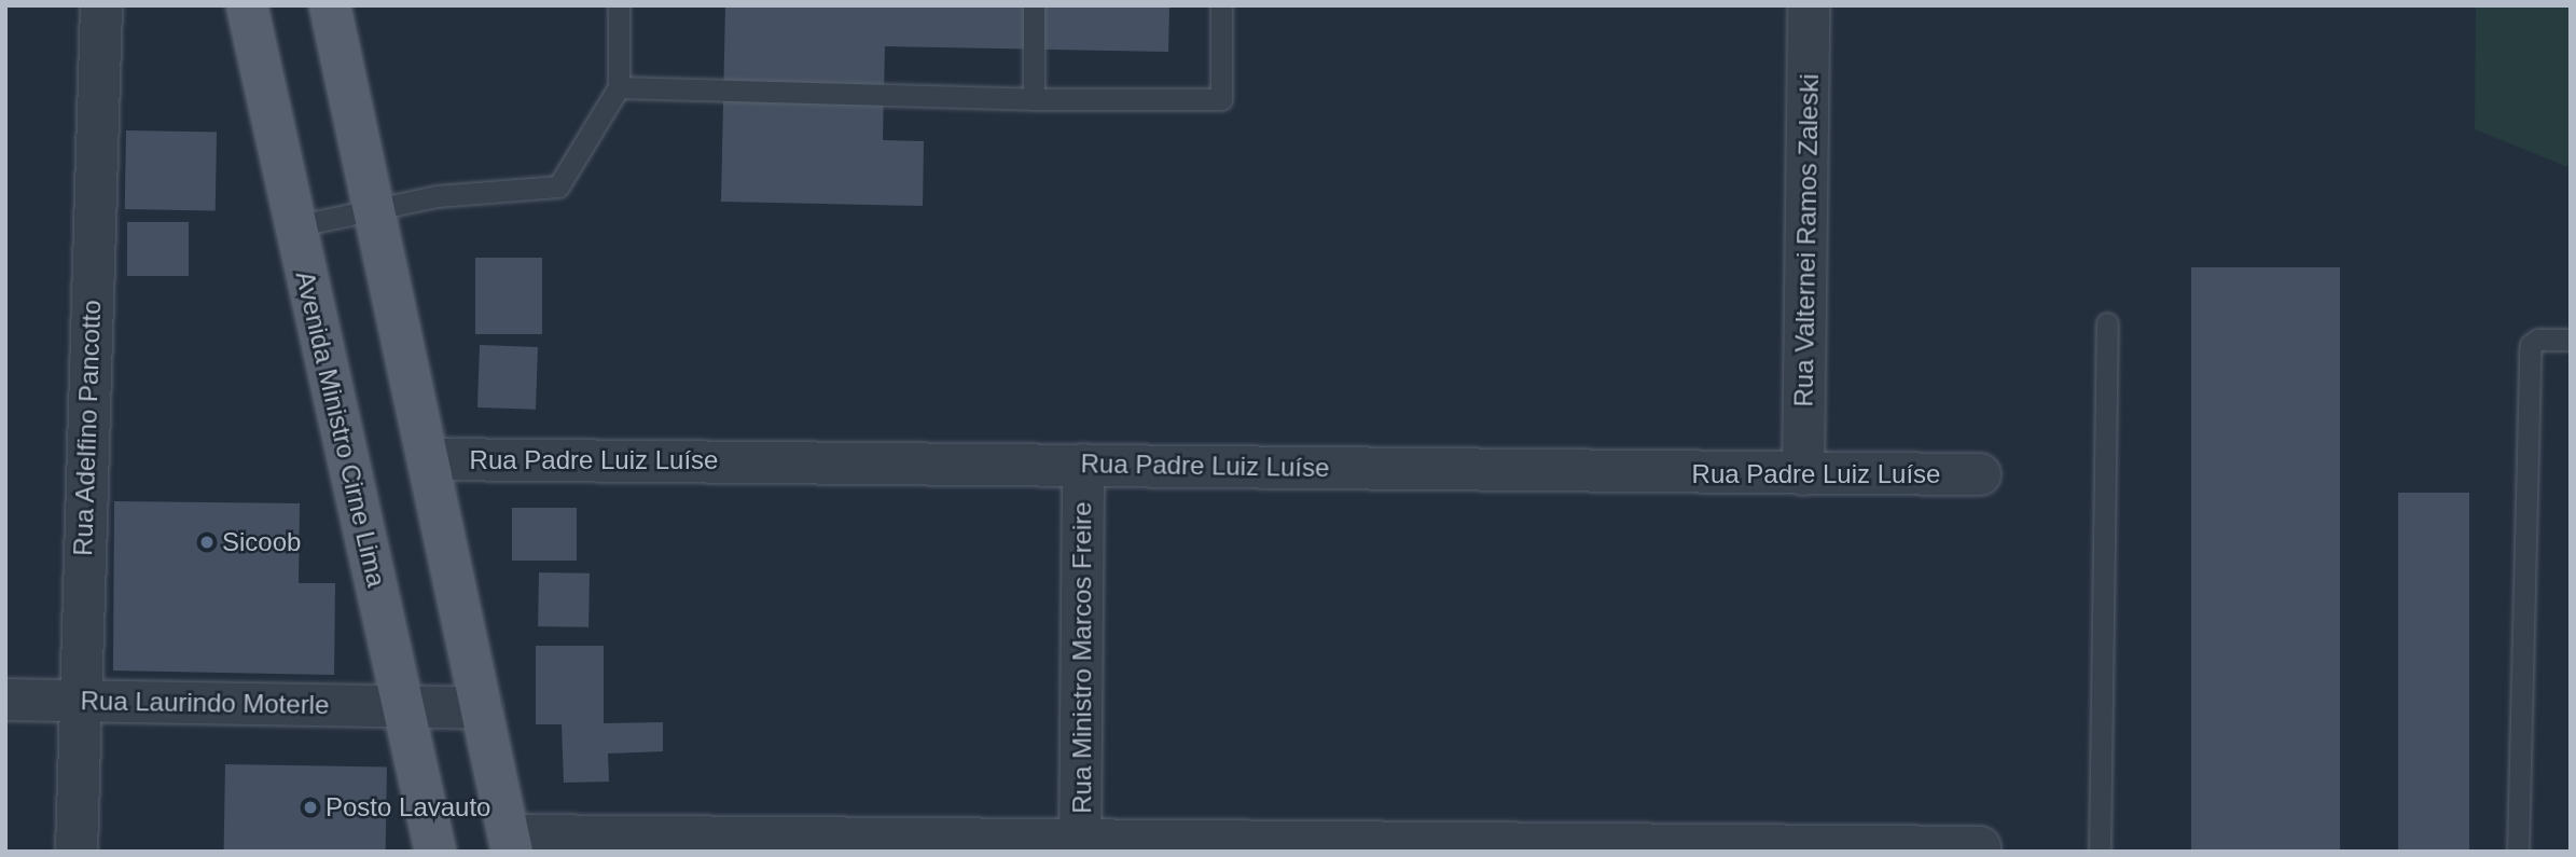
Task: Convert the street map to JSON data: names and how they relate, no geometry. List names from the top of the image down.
{
  "streets": {
    "main road": ["Avenida Ministro Cirne Lima"],
    "street": [
      "Rua Valternei Ramos Zaleski",
      "Rua Adelfino Pancotto",
      "Rua Padre Luiz Luíse",
      "Rua Ministro Marcos Freire",
      "Rua Laurindo Moterle"
    ]
  },
  "crossings": [
    ["Rua Valternei Ramos Zaleski", "Rua Padre Luiz Luíse"],
    ["Rua Adelfino Pancotto", "Rua Laurindo Moterle"],
    ["Avenida Ministro Cirne Lima", "Rua Laurindo Moterle"],
    ["Rua Padre Luiz Luíse", "Rua Ministro Marcos Freire"]
  ],
  "places": ["Sicoob", "Posto Lavauto"]
}
